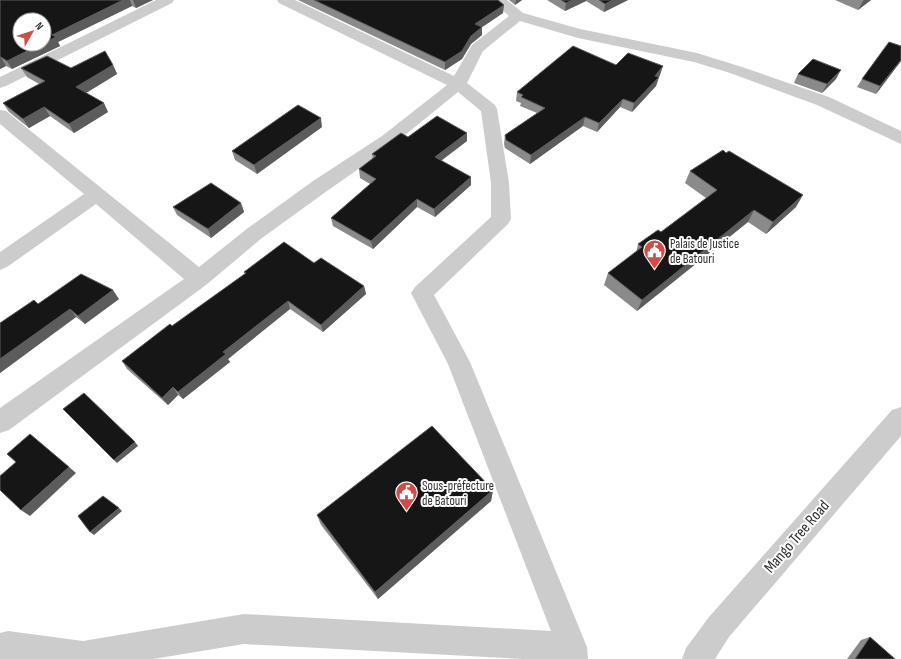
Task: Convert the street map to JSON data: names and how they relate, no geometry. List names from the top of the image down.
{
  "streets": {
    "street": ["Mango Tree Road"]
  },
  "places": {
    "public building": ["Palais de Justice de Batouri", "Sous-préfecture de Batouri"]
  },
  "north": "top right"
}
